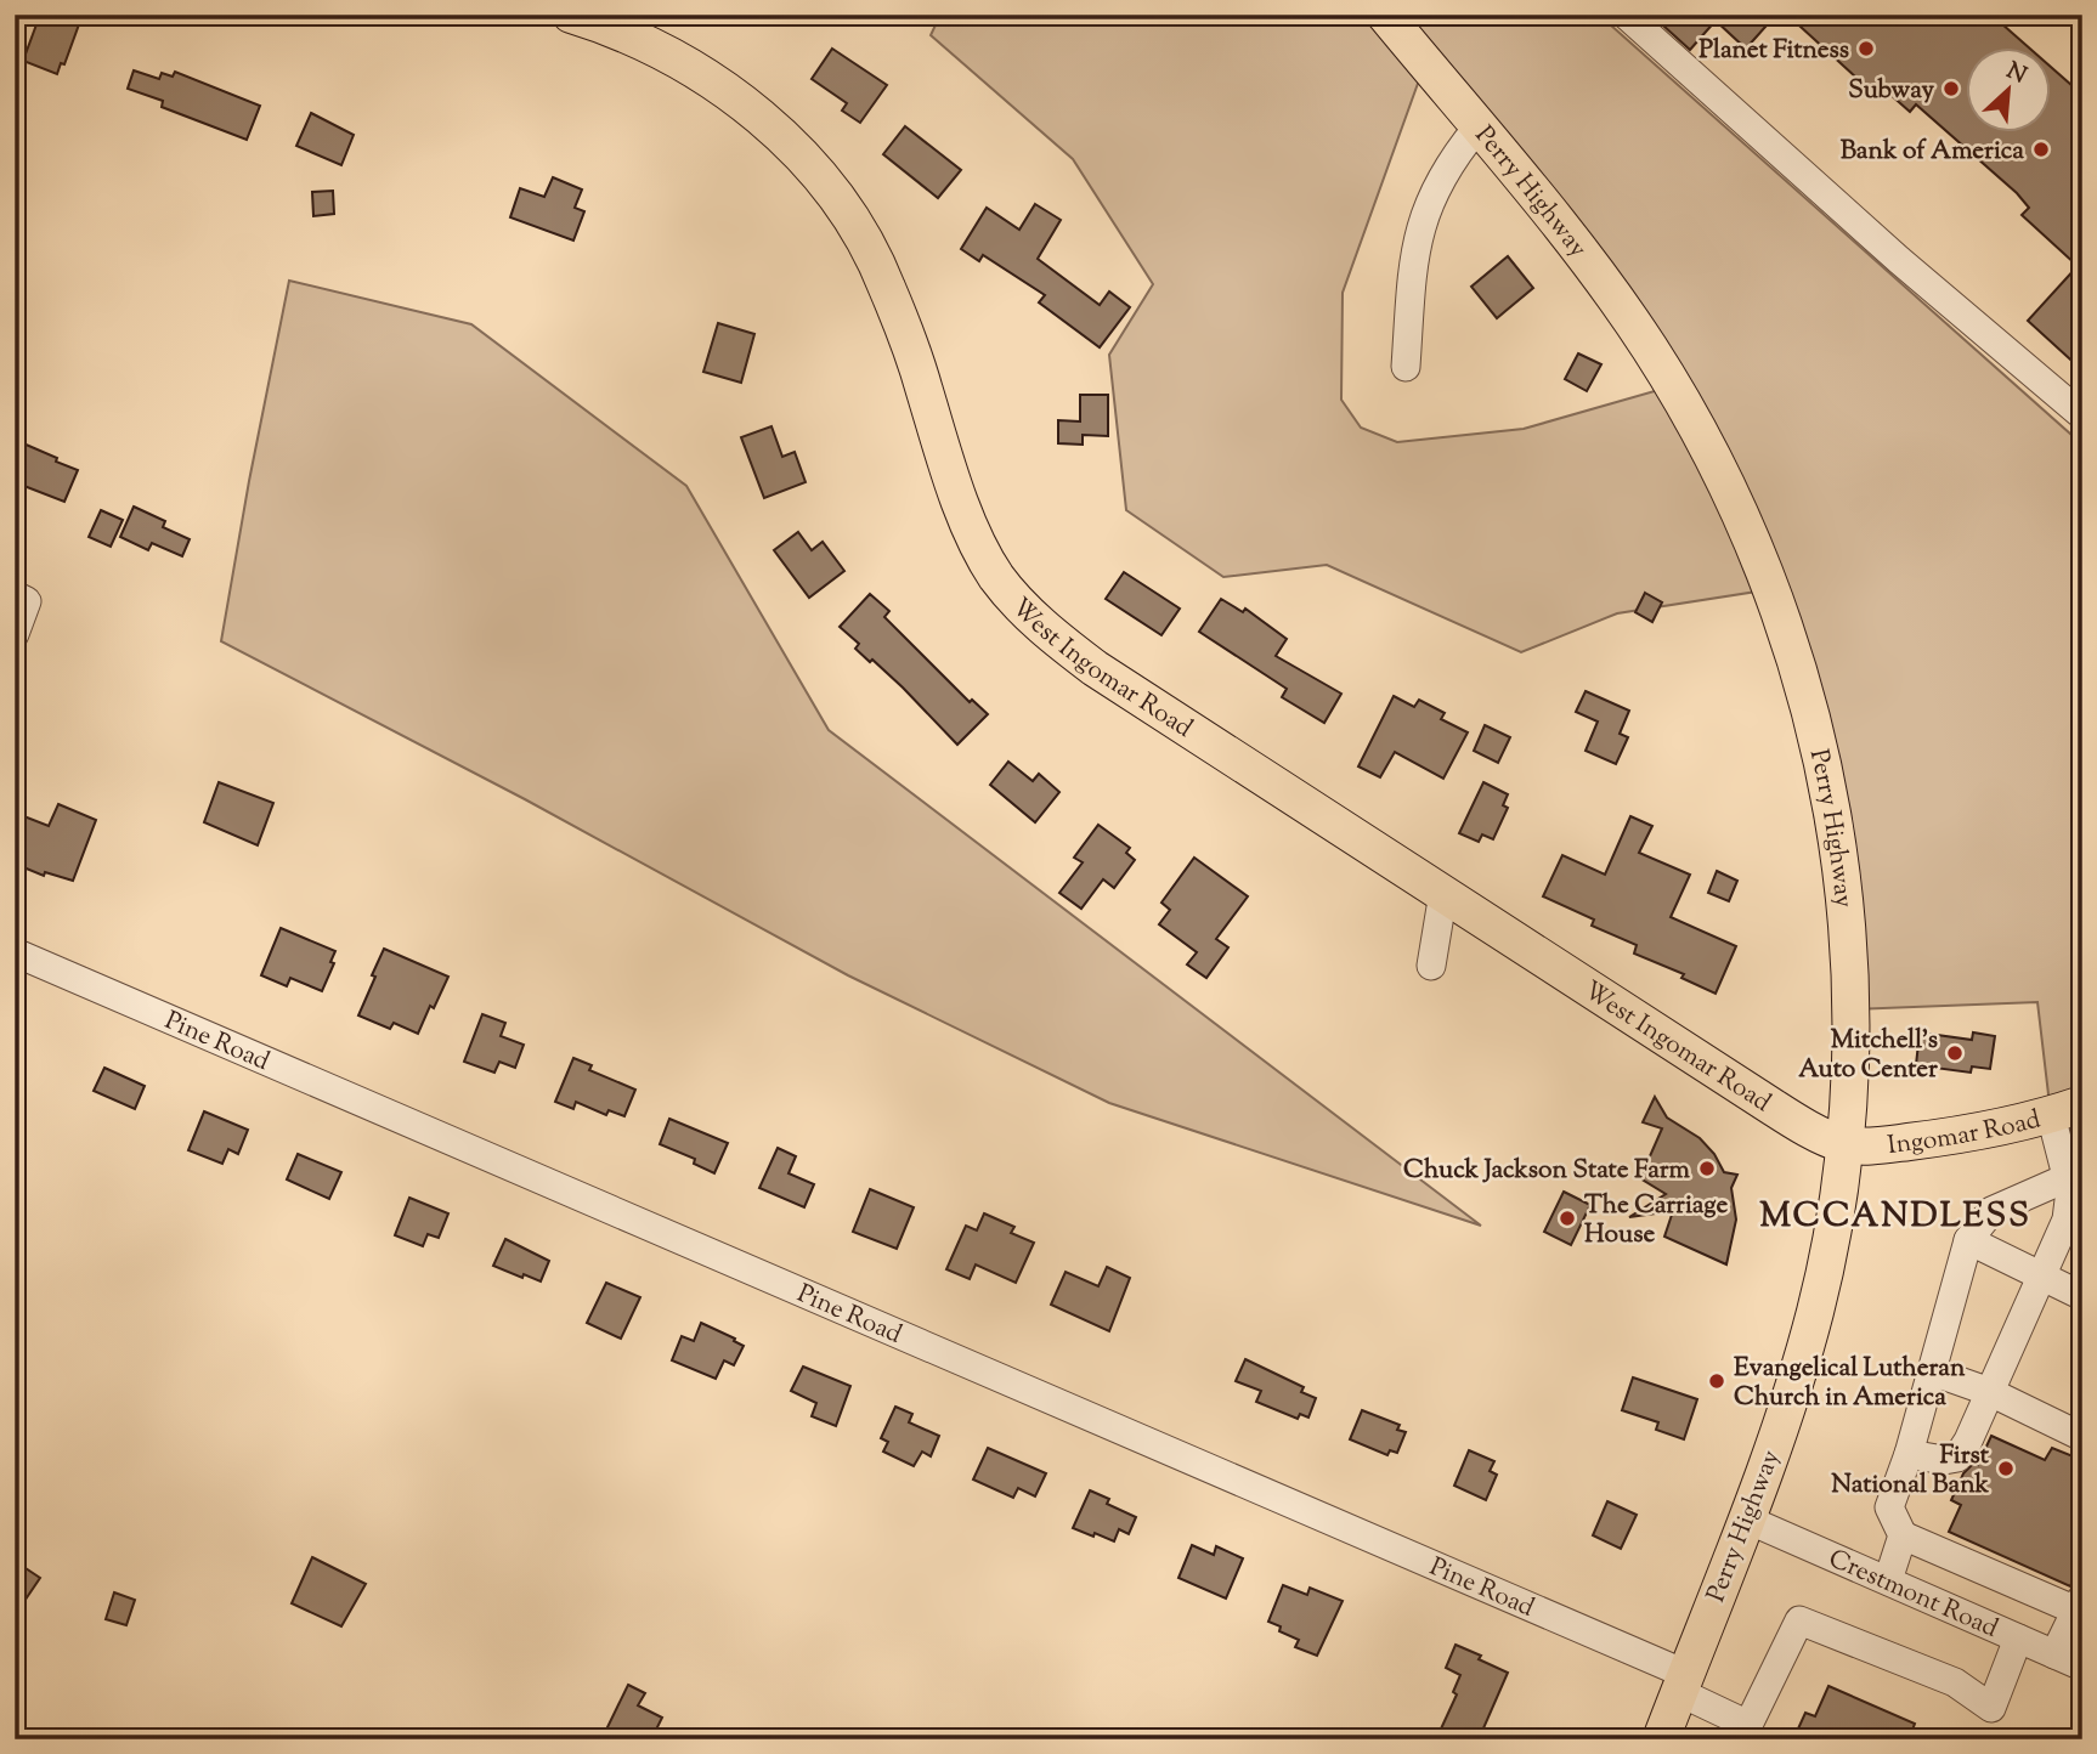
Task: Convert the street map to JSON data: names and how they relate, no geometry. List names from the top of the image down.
{
  "streets": {
    "main road": ["Perry Highway", "West Ingomar Road", "Ingomar Road"],
    "street": ["Pine Road", "Crestmont Road"]
  },
  "crossings": [
    ["Perry Highway", "West Ingomar Road"],
    ["Perry Highway", "Pine Road"],
    ["Perry Highway", "Ingomar Road"],
    ["Perry Highway", "Crestmont Road"],
    ["West Ingomar Road", "Ingomar Road"],
    ["Pine Road", "Crestmont Road"]
  ],
  "districts": ["MCCANDLESS"],
  "places": [
    "Planet Fitness",
    "Subway",
    "Bank of America",
    "Mitchell's Auto Center",
    "Chuck Jackson State Farm",
    "The Carriage House",
    "Evangelical Lutheran Church in America",
    "First National Bank"
  ],
  "north": "top right"
}
